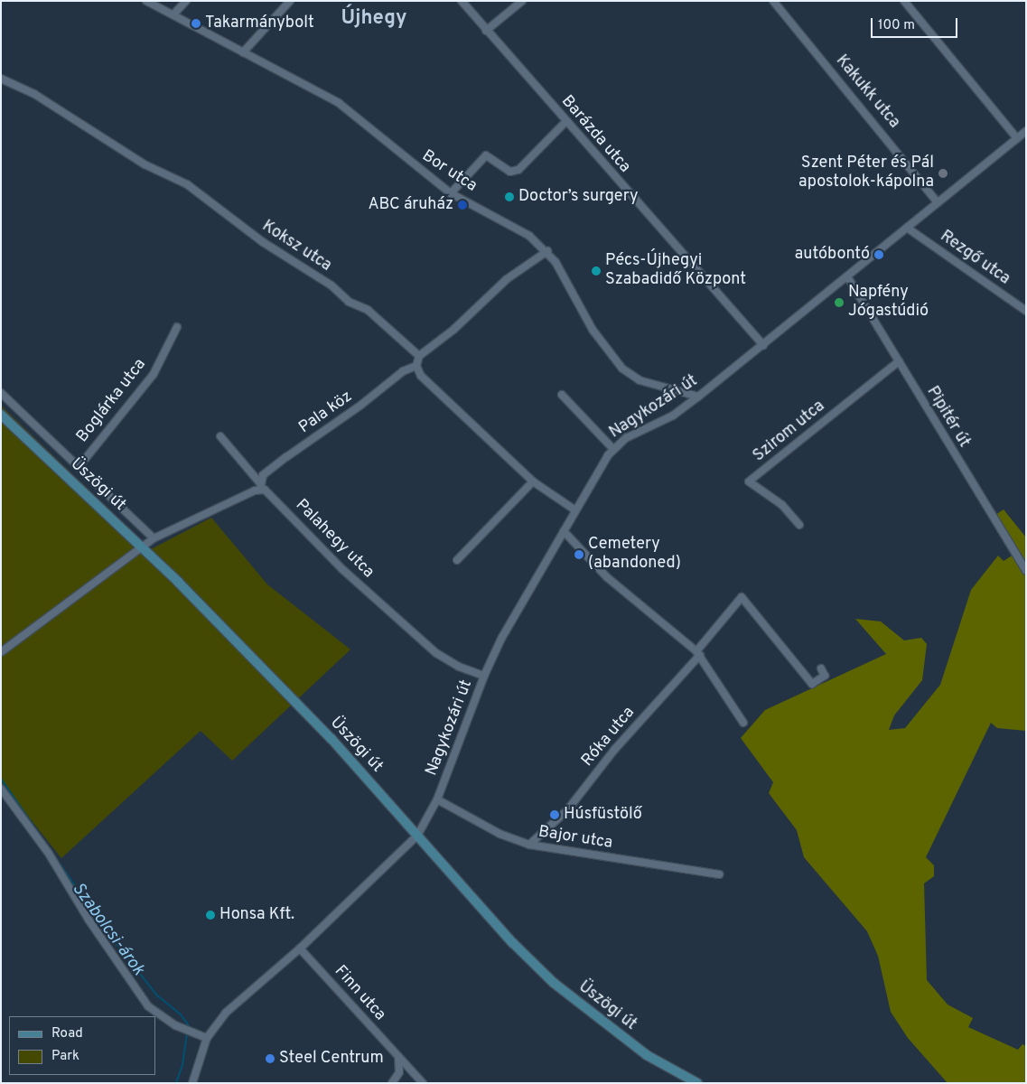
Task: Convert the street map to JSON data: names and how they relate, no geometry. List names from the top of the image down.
{
  "streets": {
    "main road": ["Üszögi út"],
    "street": [
      "Kakukk utca",
      "Barázda utca",
      "Bor utca",
      "Koksz utca",
      "Rezgő utca",
      "Boglárka utca",
      "Nagykozári út",
      "Pala köz",
      "Pipitér út",
      "Szirom utca",
      "Palahegy utca",
      "Róka utca",
      "Bajor utca",
      "Finn utca"
    ]
  },
  "crossings": [
    ["Kakukk utca", "Nagykozári út"],
    ["Barázda utca", "Nagykozári út"],
    ["Bor utca", "Nagykozári út"],
    ["Rezgő utca", "Nagykozári út"],
    ["Nagykozári út", "Pipitér út"],
    ["Nagykozári út", "Üszögi út"],
    ["Nagykozári út", "Palahegy utca"],
    ["Nagykozári út", "Bajor utca"],
    ["Nagykozári út", "Finn utca"],
    ["Pala köz", "Palahegy utca"],
    ["Pipitér út", "Szirom utca"],
    ["Róka utca", "Bajor utca"]
  ],
  "districts": ["Újhegy"],
  "water": ["Szabolcsi-árok"],
  "places": [
    "Takarmánybolt",
    "Szent Péter és Pál apostolok-kápolna",
    "Doctor’s surgery",
    "ABC áruház",
    "autóbontó",
    "Pécs-Újhegyi Szabadidő Központ",
    "Napfény Jógastúdió",
    "Cemetery (abandoned)",
    "Húsfüstölő",
    "Honsa Kft.",
    "Steel Centrum"
  ],
  "legend": ["Road", "Park"],
  "scale_bar": "100 m"
}
